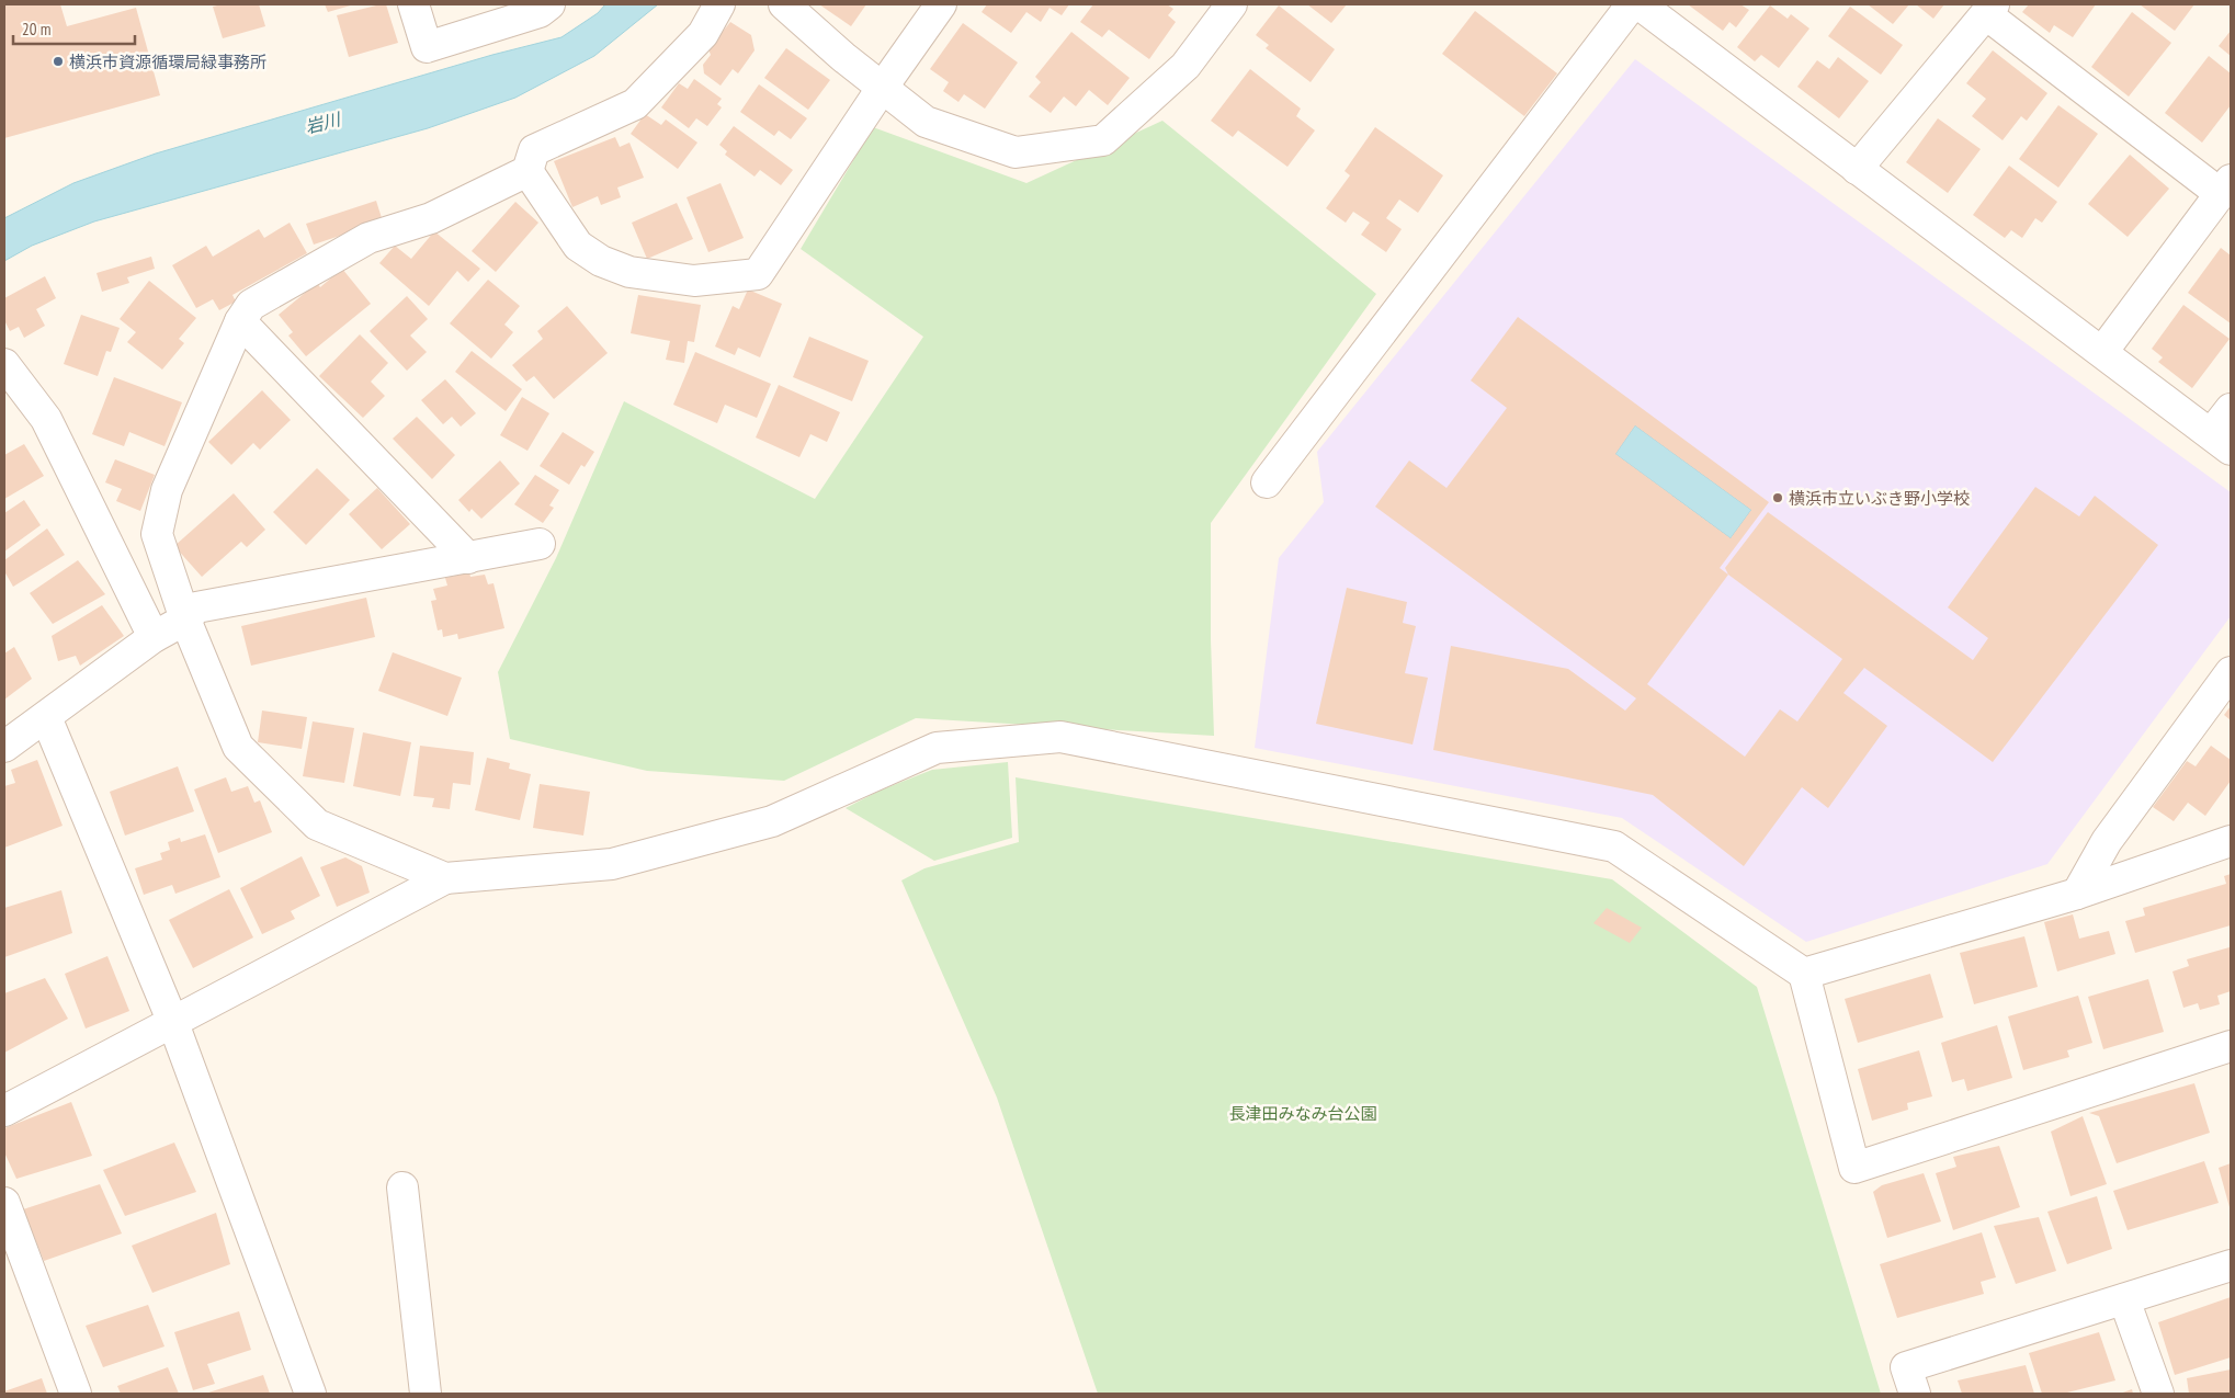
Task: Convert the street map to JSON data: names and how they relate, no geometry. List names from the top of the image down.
{
  "water": ["岩川"],
  "parks": ["長津田みなみ台公園"],
  "places": ["横浜市資源循環局緑事務所", "横浜市立いぶき野小学校"],
  "scale_bar": "20 m"
}
